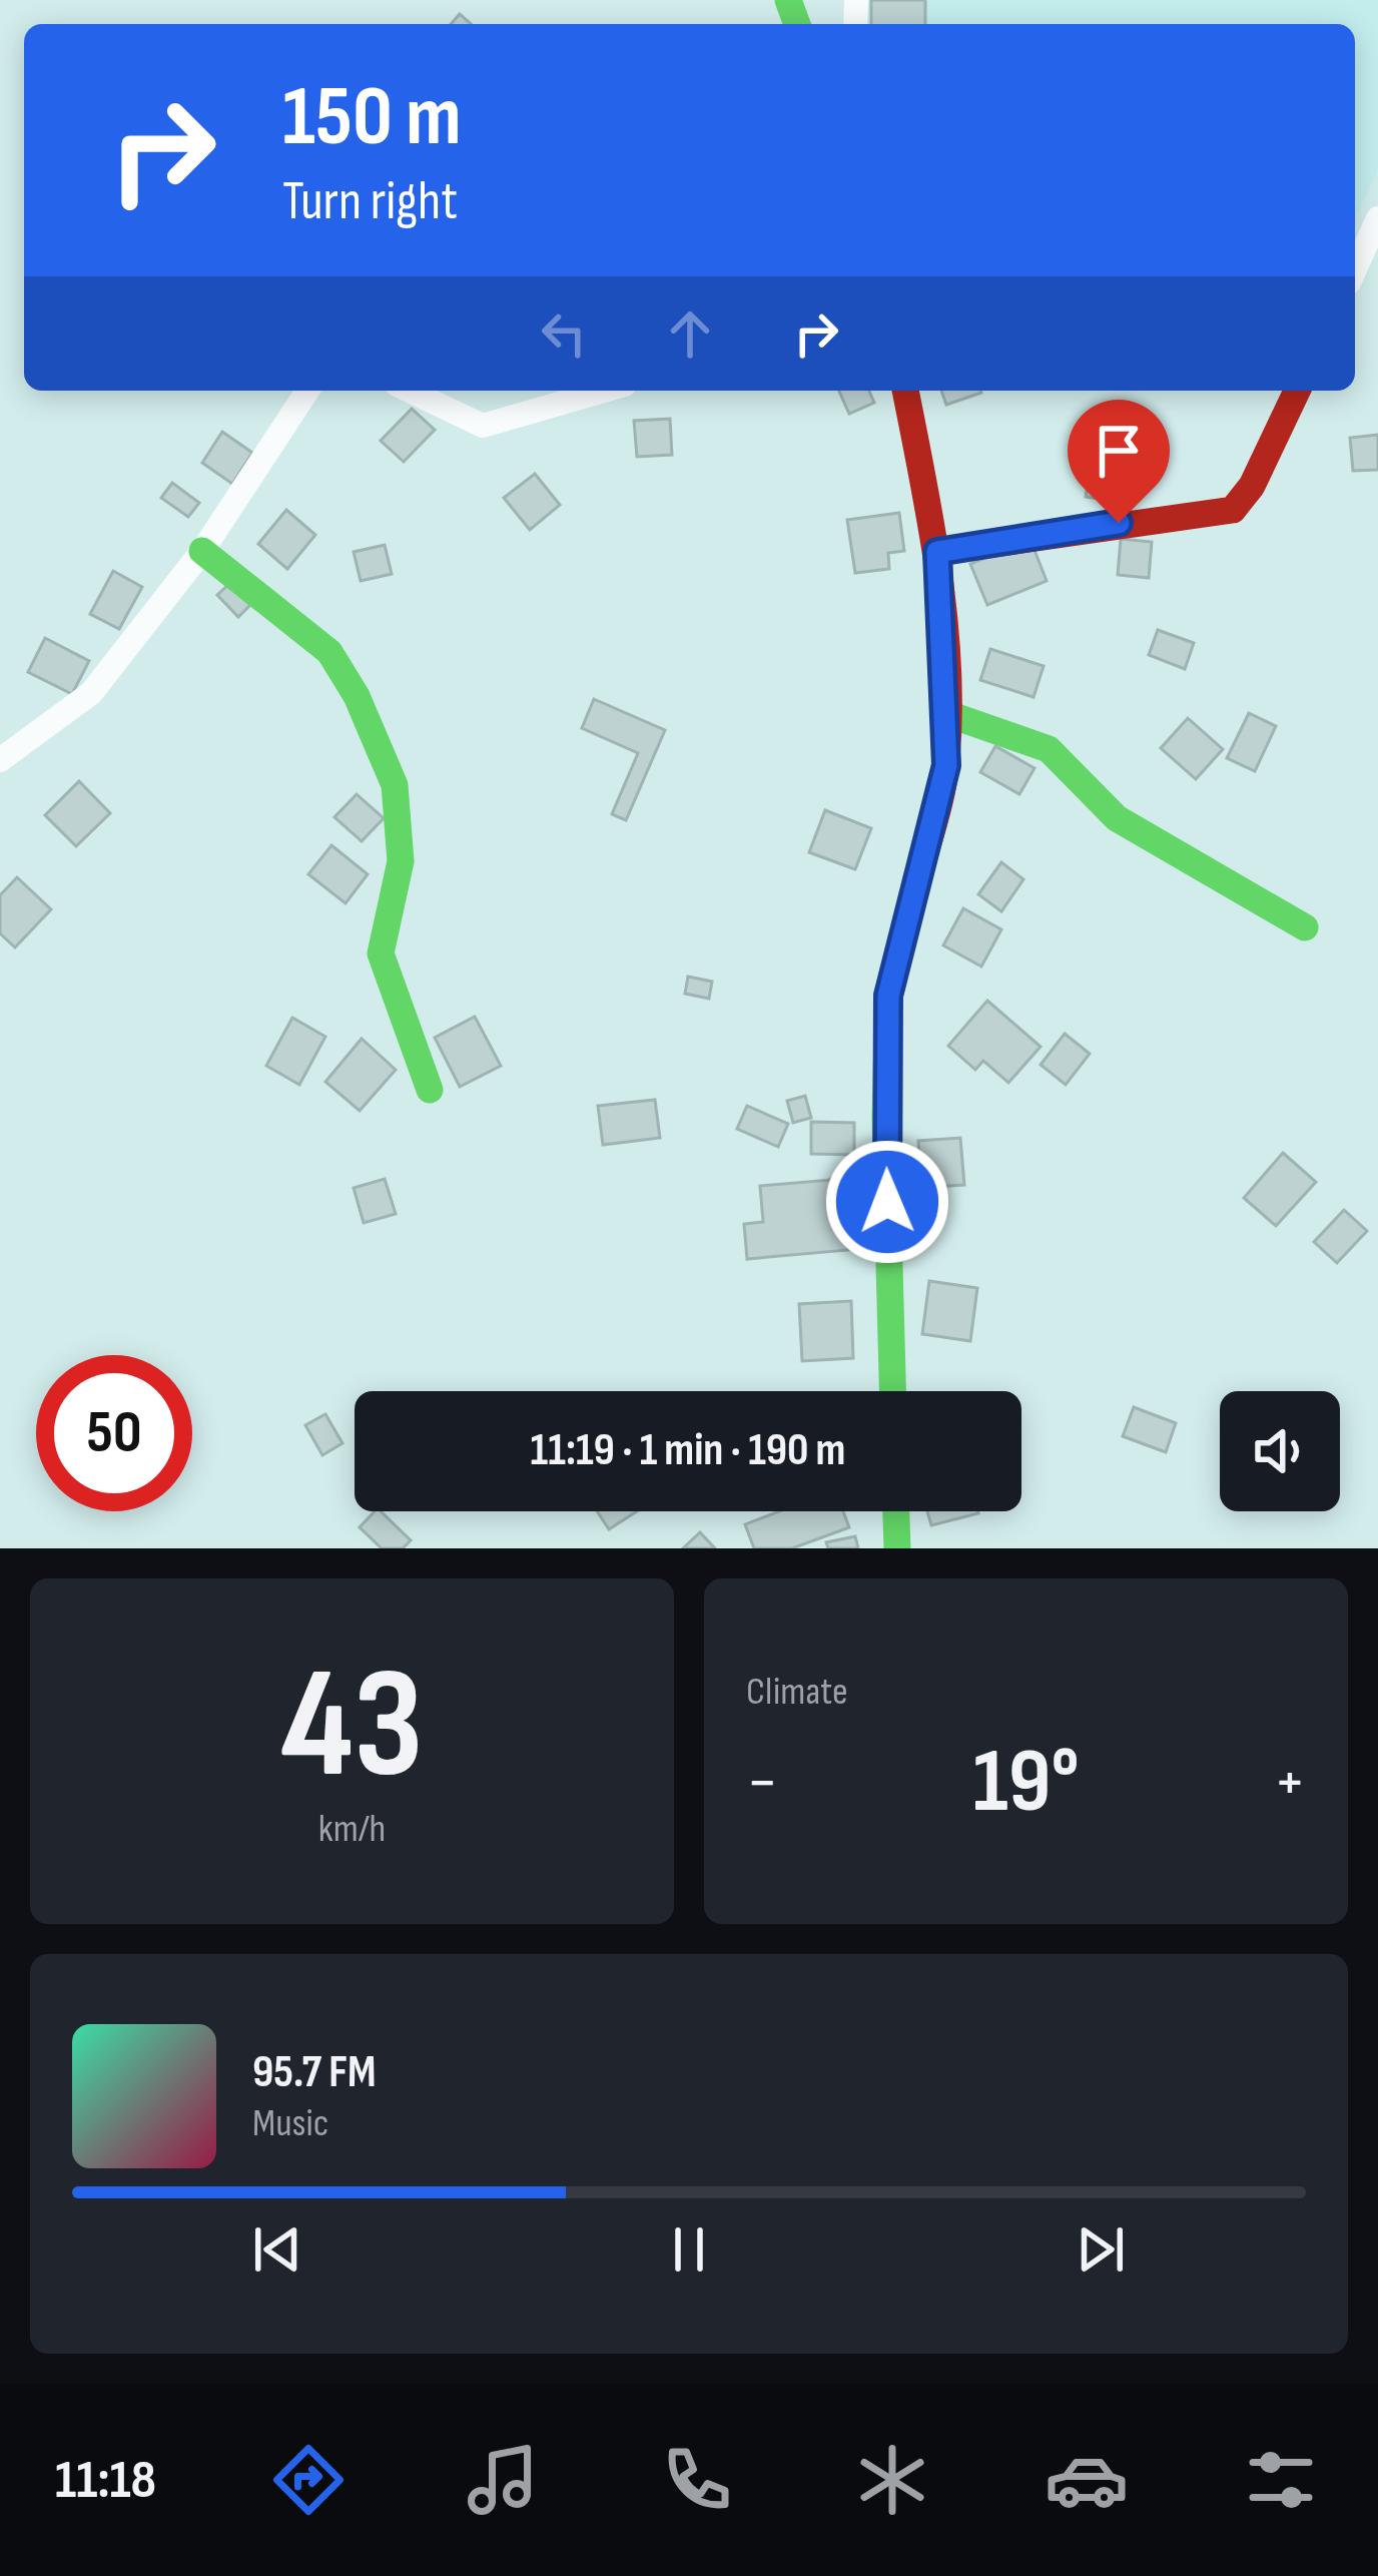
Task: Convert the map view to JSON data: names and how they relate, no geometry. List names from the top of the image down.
{
  "page": {
    "turn": ["150 m", "Turn right"],
    "limit": "50",
    "trip": "11:19 · 1 min · 190 m",
    "tile": [
      ["43", "km/h"],
      "Climate"
    ],
    "heat": ["−", "19°", "+"],
    "song": ["95.7 FM", "Music"],
    "tabs": "11:18"
  }
}
